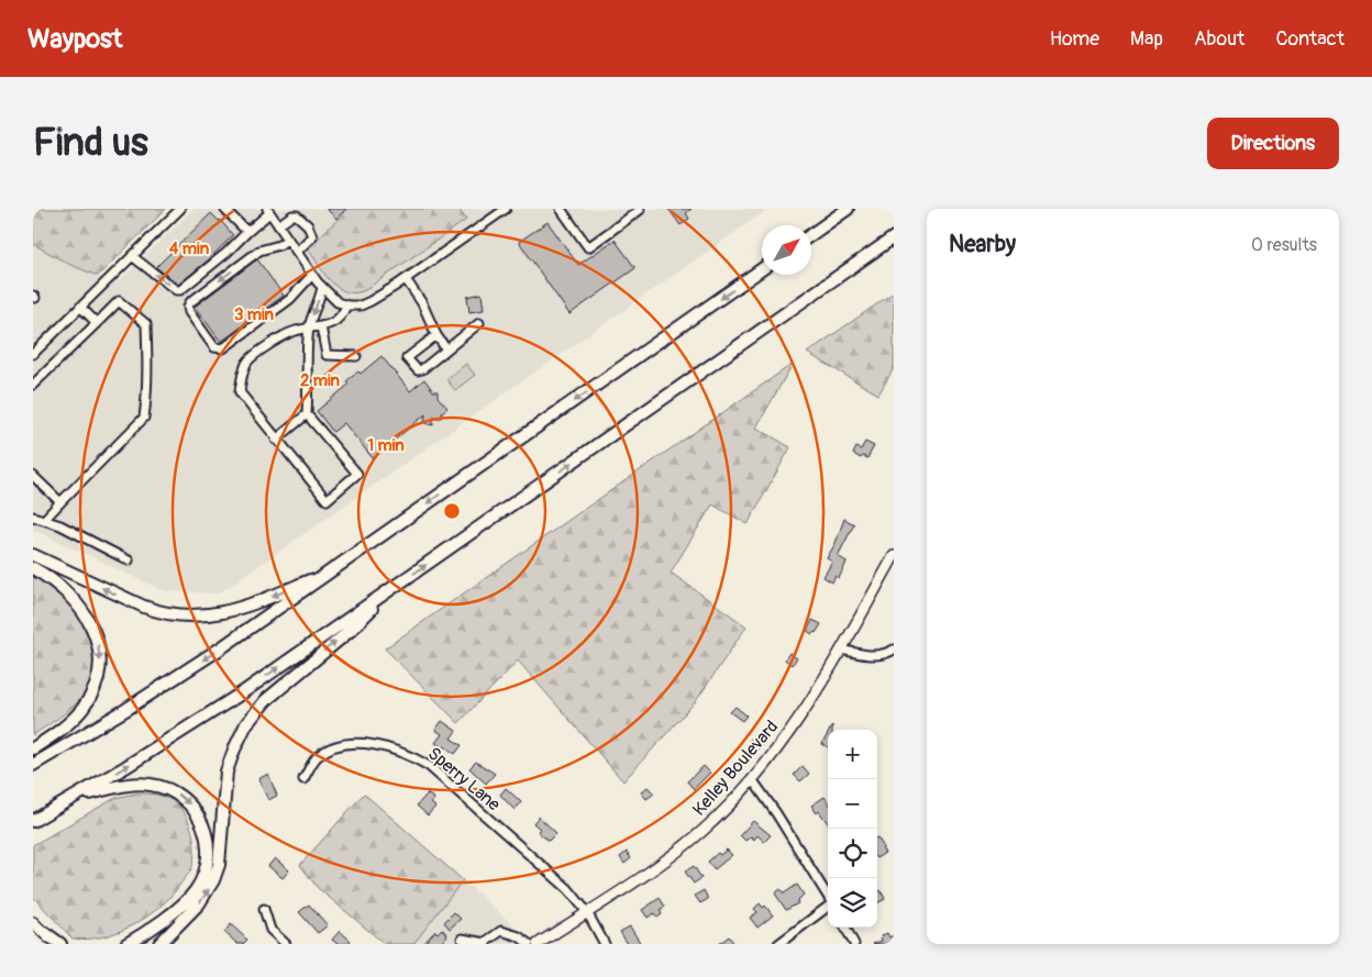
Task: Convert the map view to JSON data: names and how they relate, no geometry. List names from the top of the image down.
{
  "streets": {
    "main road": ["Kelley Boulevard"],
    "street": ["Sperry Lane"]
  },
  "crossings": [
    ["Kelley Boulevard", "Sperry Lane"]
  ],
  "north": "top right",
  "page": {
    "header": "Waypost",
    "nav": [
      "Home",
      "Map",
      "About",
      "Contact"
    ],
    "buttons": "Directions",
    "title": "Find us",
    "heading": ["Nearby", "0 results"],
    "map_buttons": ["+", "−"]
  },
  "rings": [
    "4 min",
    "3 min",
    "2 min",
    "1 min"
  ]
}
